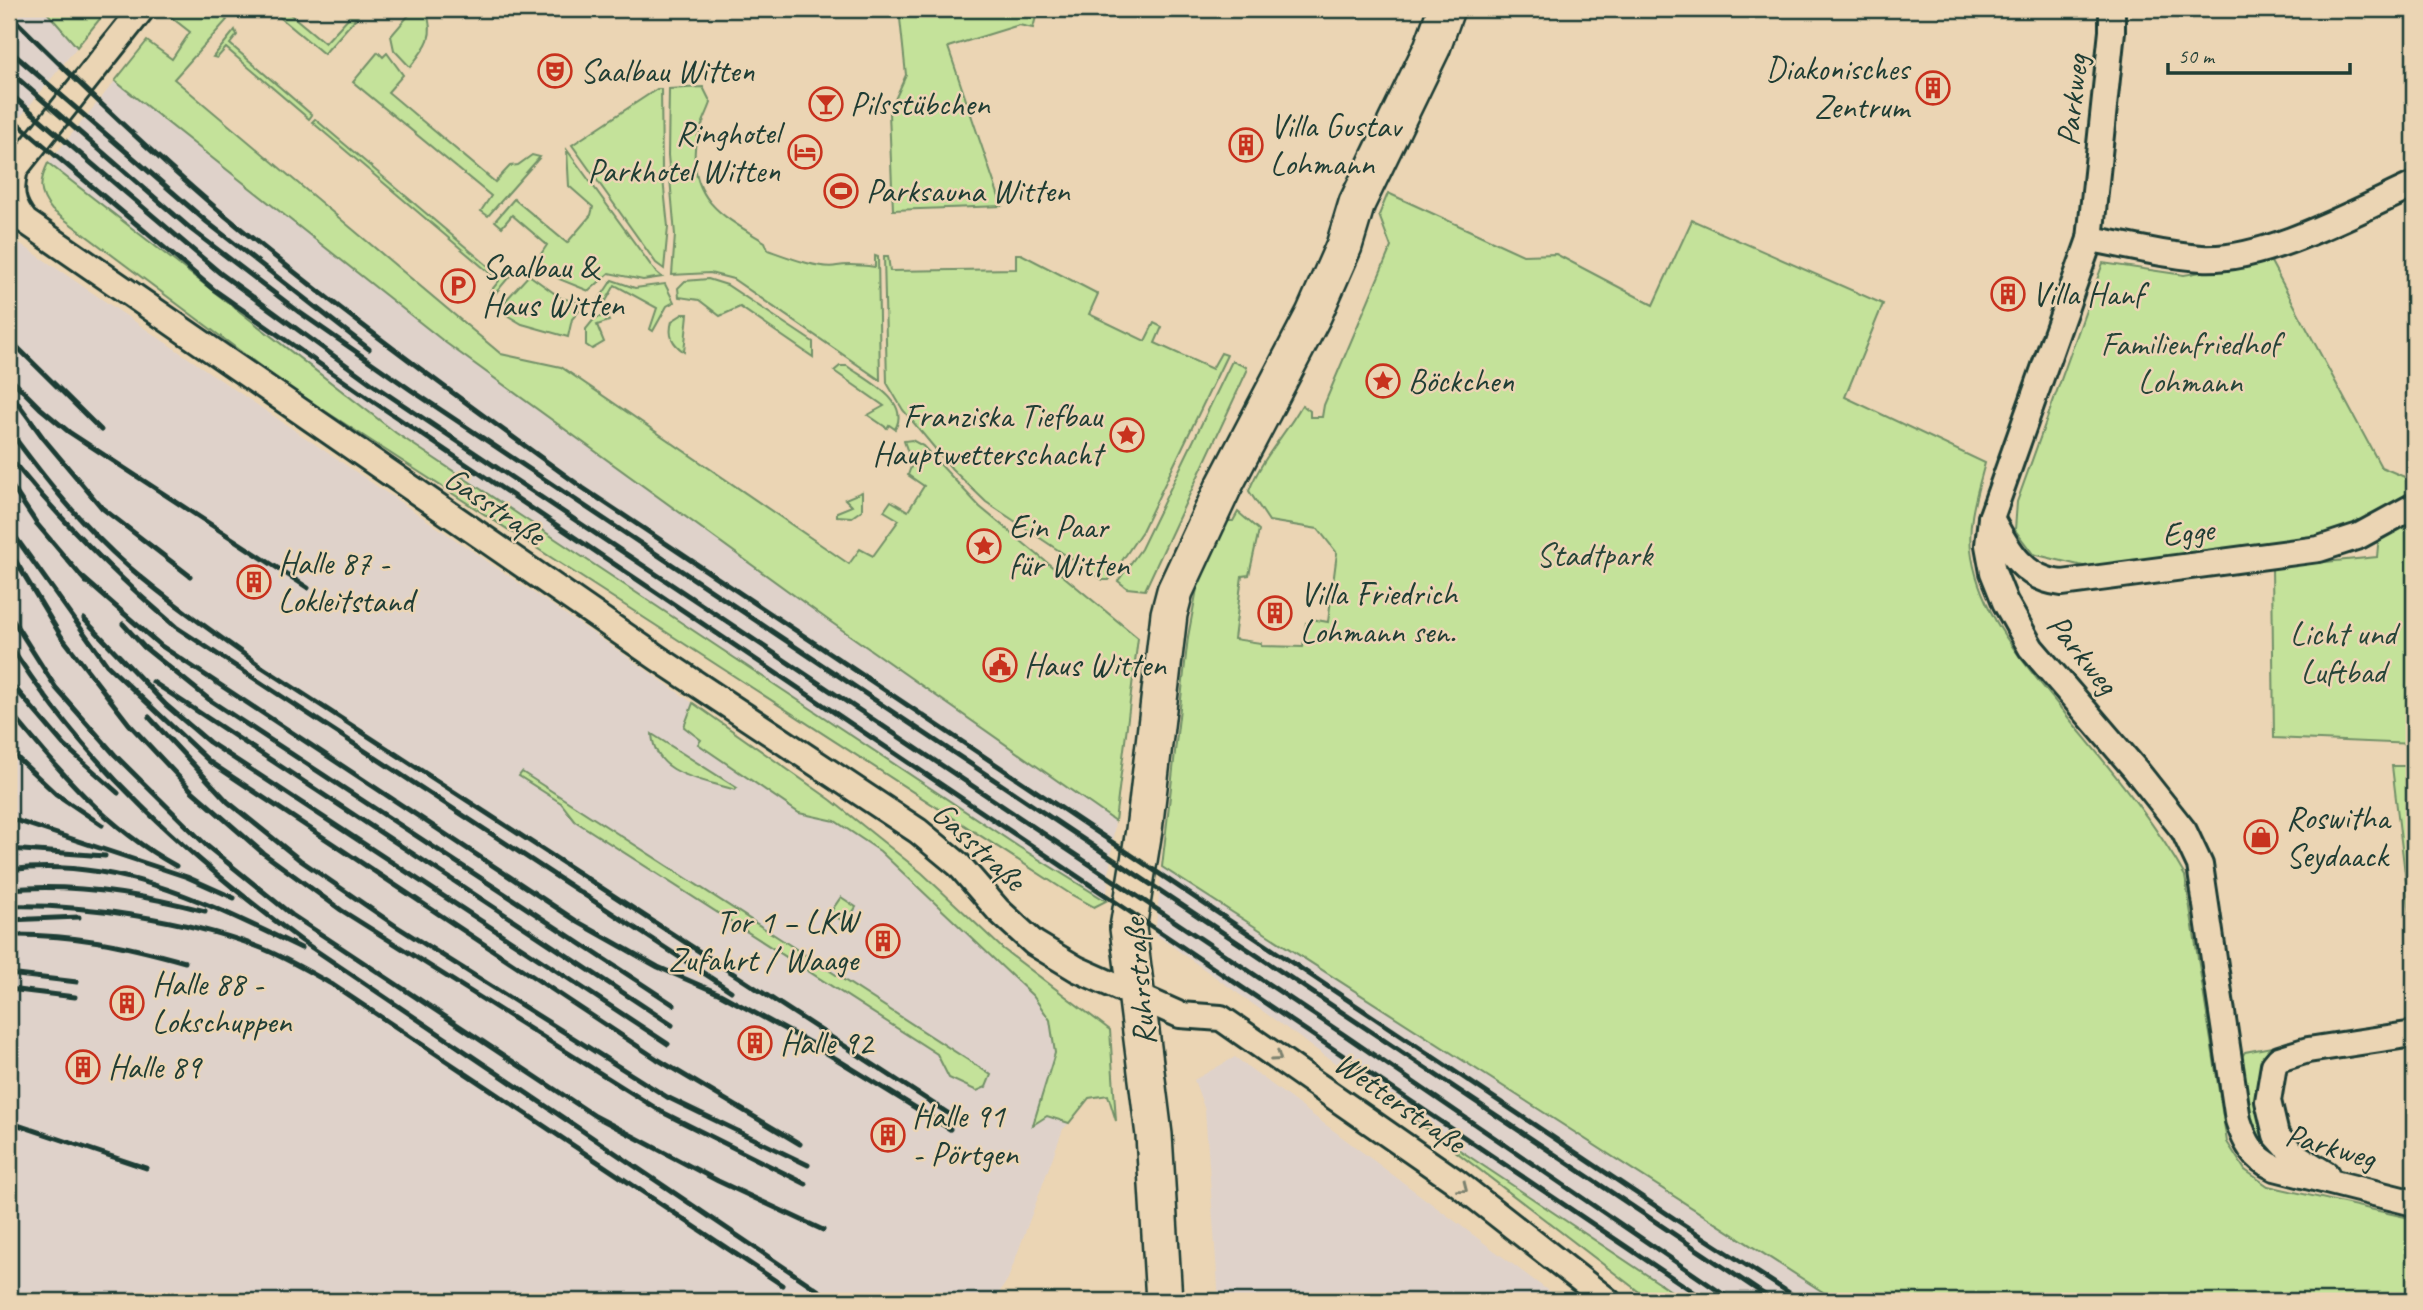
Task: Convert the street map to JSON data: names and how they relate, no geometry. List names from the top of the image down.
{
  "streets": {
    "main road": ["Ruhrstraße"],
    "street": [
      "Parkweg",
      "Gasstraße",
      "Egge",
      "Wetterstraße"
    ]
  },
  "crossings": [
    ["Parkweg", "Egge"],
    ["Gasstraße", "Ruhrstraße"],
    ["Gasstraße", "Wetterstraße"],
    ["Ruhrstraße", "Wetterstraße"]
  ],
  "one_way": ["Wetterstraße"],
  "parks": ["Familienfriedhof Lohmann", "Stadtpark", "Licht und Luftbad"],
  "places": {
    "theatre": ["Saalbau Witten"],
    "building": [
      "Diakonisches Zentrum",
      "Villa Gustav Lohmann",
      "Villa Hanf",
      "Halle 87 - Lokleitstand",
      "Villa Friedrich Lohmann sen.",
      "Tor 1 – LKW Zufahrt / Waage",
      "Halle 88 - Lokschuppen",
      "Halle 92",
      "Halle 89",
      "Halle 91 - Pörtgen"
    ],
    "bar": ["Pilsstübchen"],
    "hotel": ["Ringhotel Parkhotel Witten"],
    "sports": ["Parksauna Witten"],
    "parking": ["Saalbau & Haus Witten"],
    "place": ["Böckchen", "Franziska Tiefbau Hauptwetterschacht", "Ein Paar für Witten"],
    "public building": ["Haus Witten"],
    "shop": ["Roswitha Seydaack"]
  },
  "scale_bar": "50 m"
}
